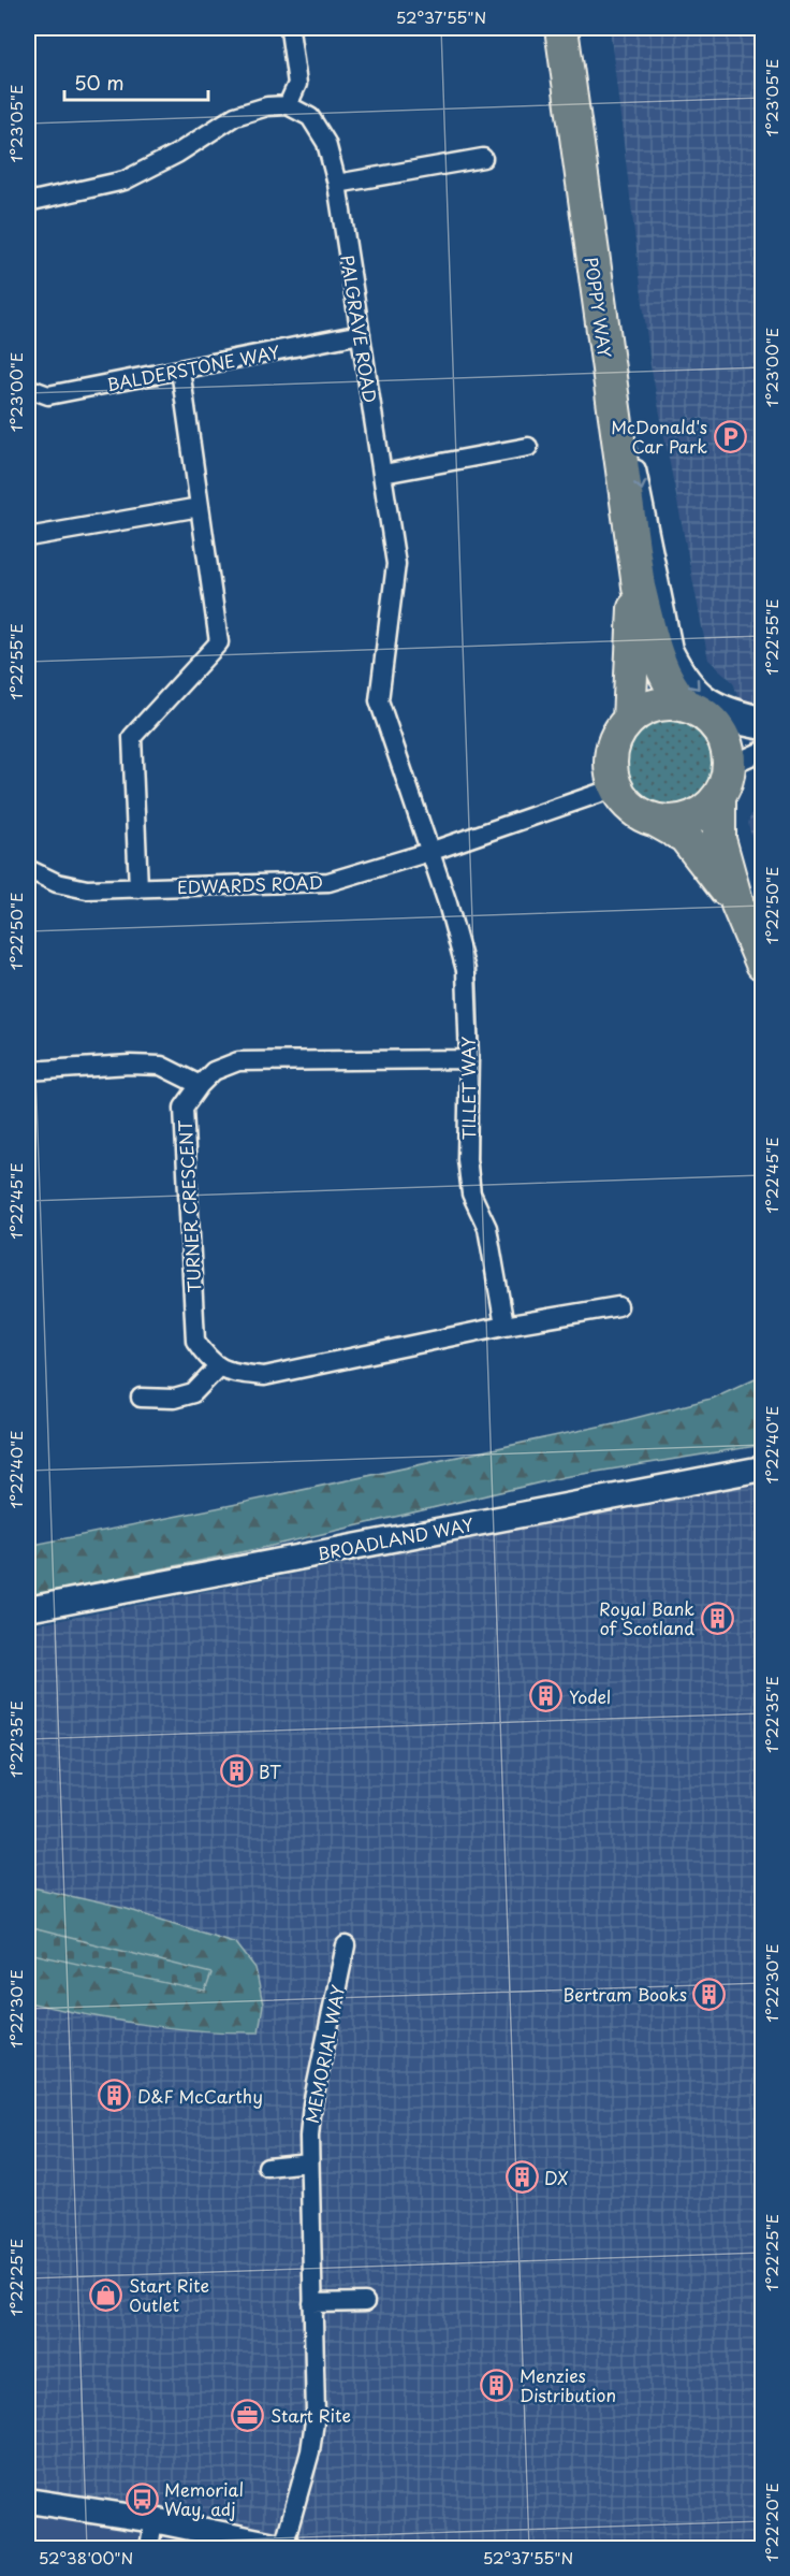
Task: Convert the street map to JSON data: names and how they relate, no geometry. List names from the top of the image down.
{
  "streets": {
    "highway": ["POPPY WAY"],
    "street": [
      "PALGRAVE ROAD",
      "BALDERSTONE WAY",
      "EDWARDS ROAD",
      "TILLET WAY",
      "TURNER CRESCENT",
      "BROADLAND WAY",
      "MEMORIAL WAY"
    ]
  },
  "crossings": [
    ["POPPY WAY", "EDWARDS ROAD"],
    ["PALGRAVE ROAD", "BALDERSTONE WAY"],
    ["PALGRAVE ROAD", "EDWARDS ROAD"],
    ["PALGRAVE ROAD", "TILLET WAY"],
    ["EDWARDS ROAD", "TILLET WAY"],
    ["TILLET WAY", "TURNER CRESCENT"]
  ],
  "places": {
    "parking": ["McDonald's Car Park"],
    "building": [
      "Royal Bank of Scotland",
      "Yodel",
      "BT",
      "Bertram Books",
      "D&F McCarthy",
      "DX",
      "Menzies Distribution"
    ],
    "shop": ["Start Rite Outlet"],
    "office": ["Start Rite"],
    "bus stop": ["Memorial Way, adj"]
  },
  "scale_bar": "50 m",
  "coordinates": [
    "52°37'55\"N",
    "1°23'05\"E",
    "1°23'00\"E",
    "1°22'55\"E",
    "1°22'50\"E",
    "1°22'45\"E",
    "1°22'40\"E",
    "1°22'35\"E",
    "1°22'30\"E",
    "1°22'25\"E",
    "1°22'20\"E",
    "52°38'00\"N"
  ]
}
